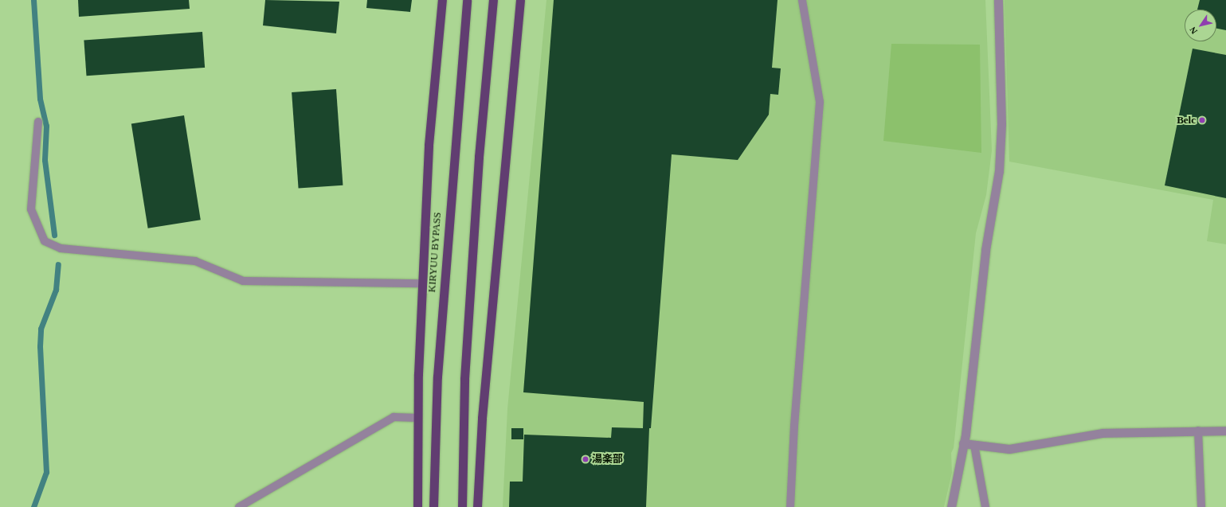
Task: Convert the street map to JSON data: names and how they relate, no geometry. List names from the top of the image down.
{
  "streets": {
    "highway": ["KIRYUU BYPASS"]
  },
  "places": ["Belc", "湯楽部"],
  "north": "bottom left"
}
